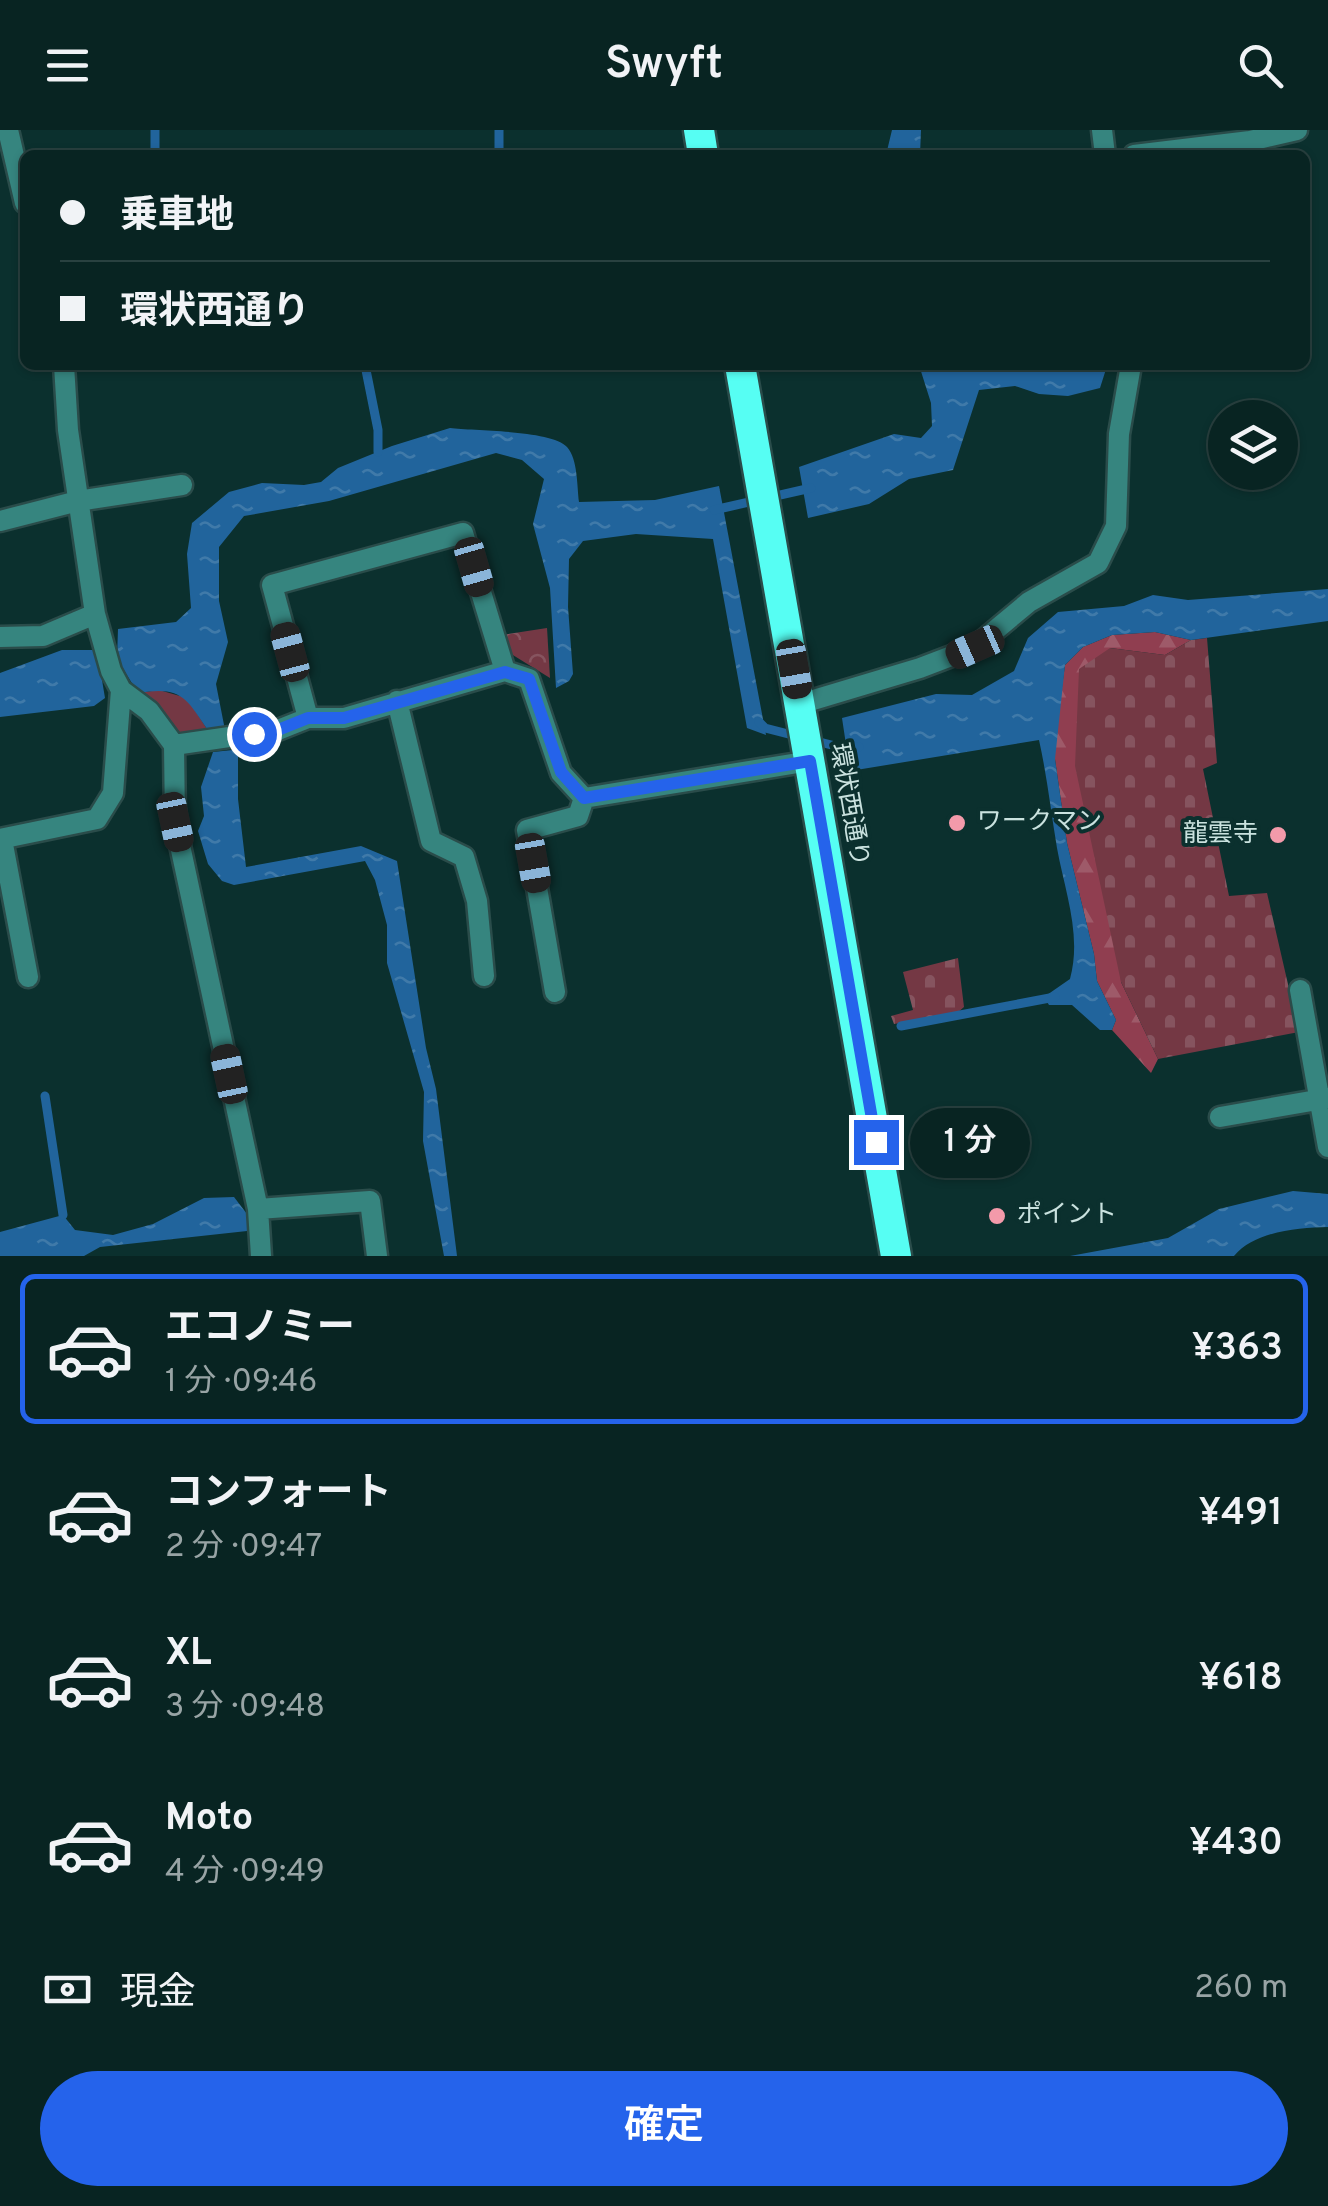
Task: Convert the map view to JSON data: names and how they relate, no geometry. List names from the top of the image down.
{
  "streets": {
    "highway": ["環状西通り"]
  },
  "places": ["ワークマン", "龍雲寺", "ポイント"],
  "page": {
    "header": "Swyft",
    "banner": ["乗車地", "環状西通り"],
    "bubble": "1 分",
    "list": [
      {
        "name": "エコノミー",
        "note": "1 分 · 09:46",
        "value": "¥363"
      },
      {
        "name": "コンフォート",
        "note": "2 分 · 09:47",
        "value": "¥491"
      },
      {
        "name": "XL",
        "note": "3 分 · 09:48",
        "value": "¥618"
      },
      {
        "name": "Moto",
        "note": "4 分 · 09:49",
        "value": "¥430"
      }
    ],
    "pay": ["現金", "260 m"],
    "buttons": "確定"
  }
}
